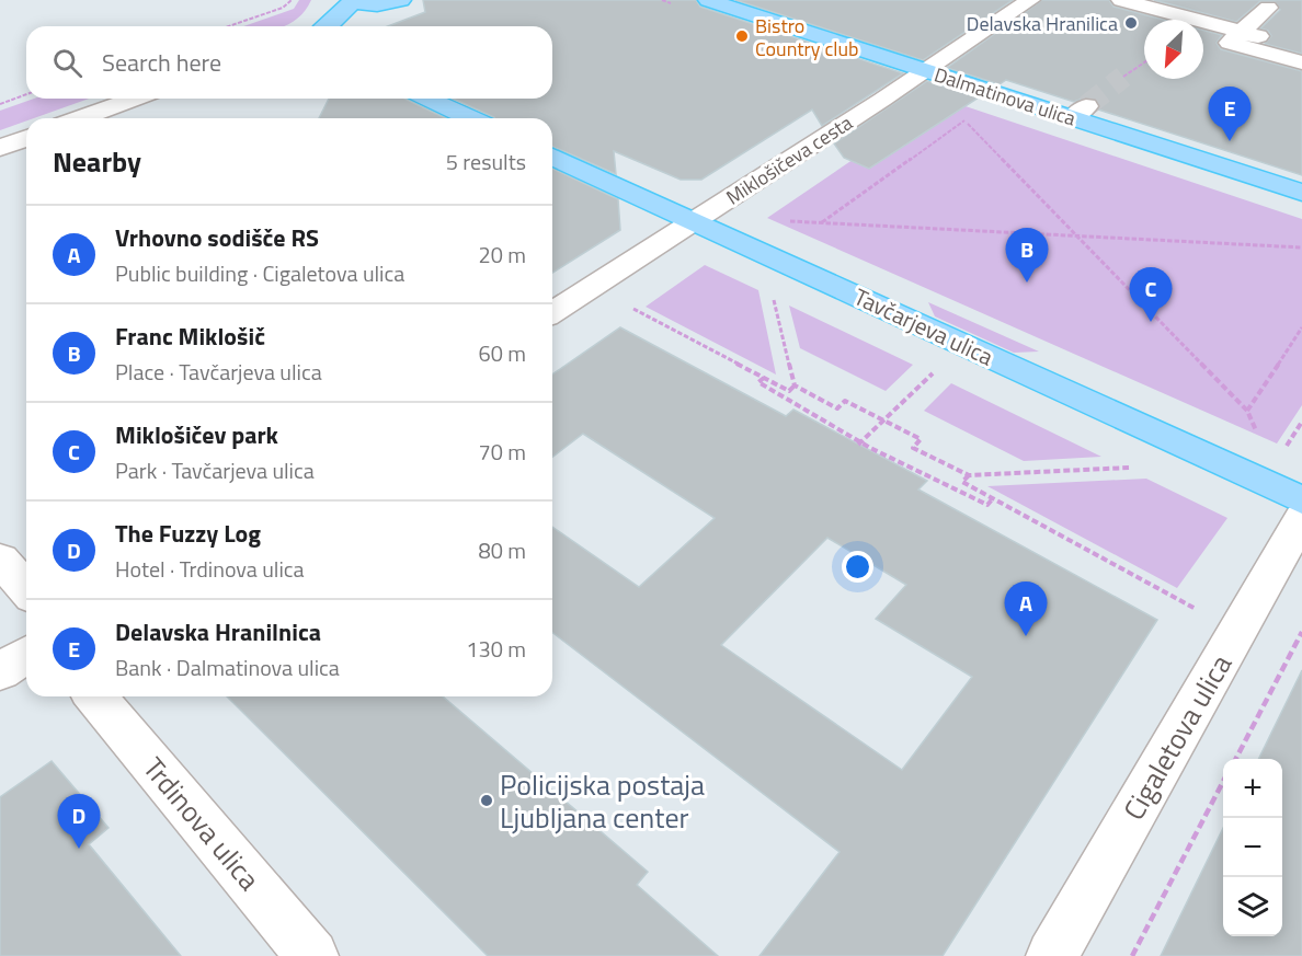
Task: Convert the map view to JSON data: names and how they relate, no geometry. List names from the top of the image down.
{
  "streets": {
    "main road": ["Dalmatinova ulica", "Tavčarjeva ulica"],
    "street": ["Miklošičeva cesta", "Cigaletova ulica", "Trdinova ulica"]
  },
  "crossings": [
    ["Dalmatinova ulica", "Miklošičeva cesta"],
    ["Miklošičeva cesta", "Tavčarjeva ulica"]
  ],
  "places": ["Delavska Hranilica", "Bistro Country club", "Policijska postaja Ljubljana center"],
  "north": "bottom left",
  "page": {
    "search": "Search here",
    "pins": [
      "E",
      "B",
      "C",
      "A",
      "D"
    ],
    "heading": ["Nearby", "5 results"],
    "list": [
      {
        "mark": "A",
        "name": "Vrhovno sodišče RS",
        "note": "Public building · Cigaletova ulica",
        "value": "20 m"
      },
      {
        "mark": "B",
        "name": "Franc Miklošič",
        "note": "Place · Tavčarjeva ulica",
        "value": "60 m"
      },
      {
        "mark": "C",
        "name": "Miklošičev park",
        "note": "Park · Tavčarjeva ulica",
        "value": "70 m"
      },
      {
        "mark": "D",
        "name": "The Fuzzy Log",
        "note": "Hotel · Trdinova ulica",
        "value": "80 m"
      },
      {
        "mark": "E",
        "name": "Delavska Hranilnica",
        "note": "Bank · Dalmatinova ulica",
        "value": "130 m"
      }
    ],
    "map_buttons": ["+", "−"]
  }
}
